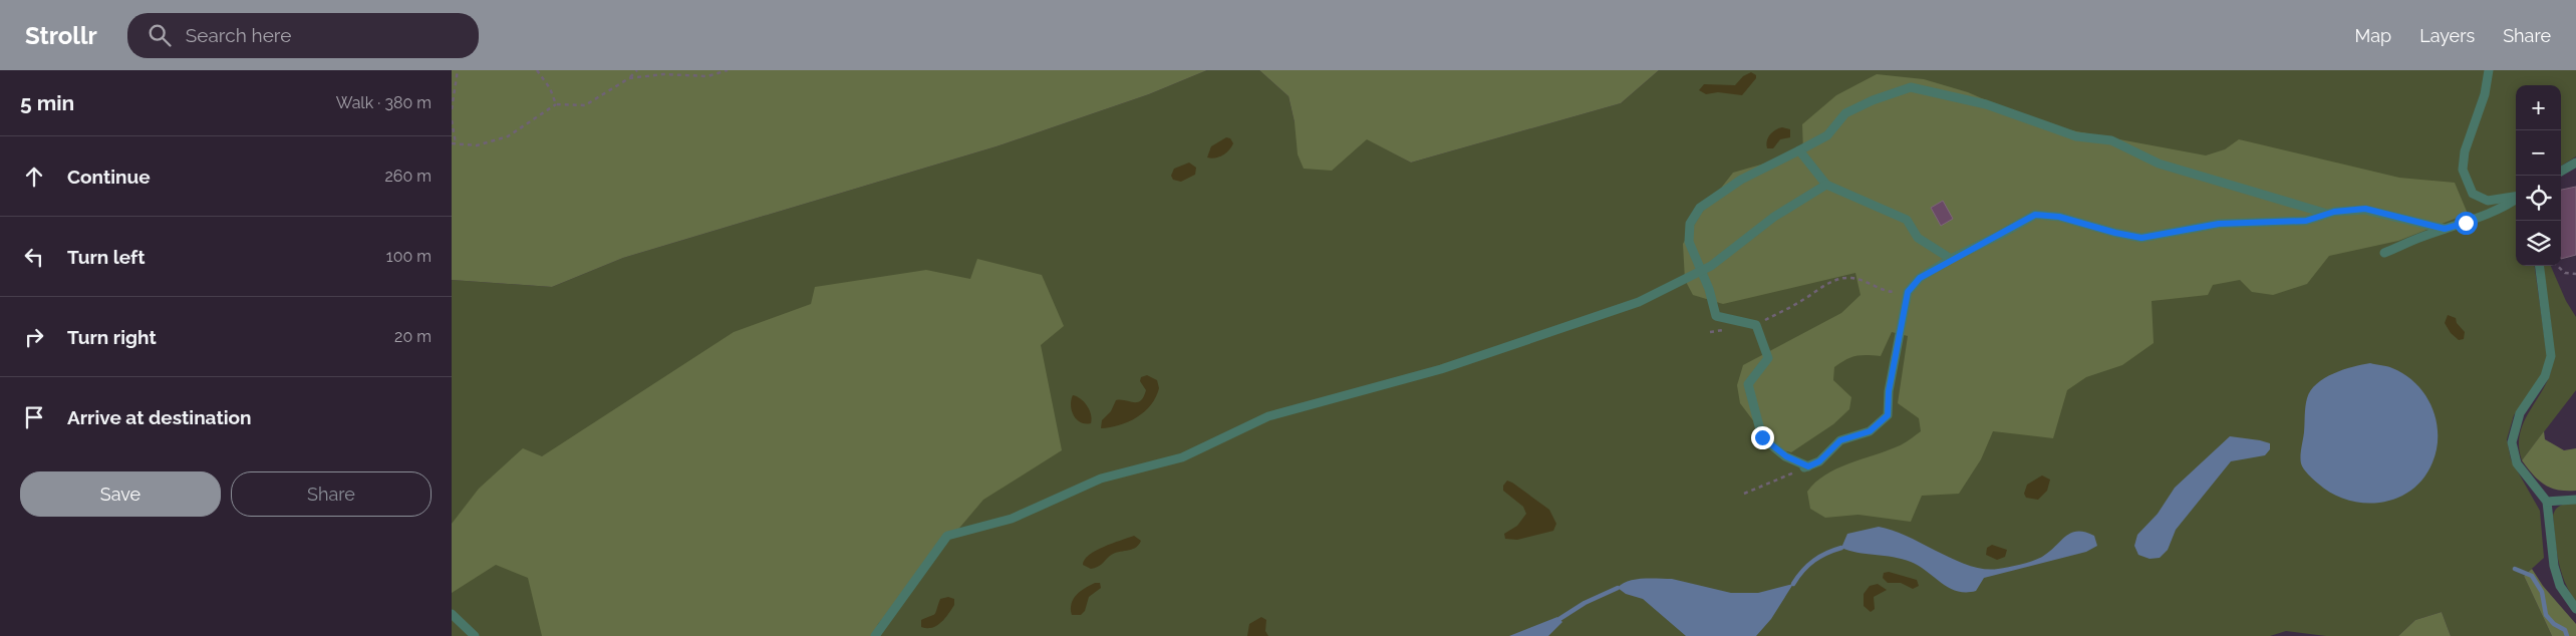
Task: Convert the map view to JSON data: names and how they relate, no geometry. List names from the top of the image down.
{
  "page": {
    "header": "Strollr",
    "search": "Search here",
    "nav": ["Map", "Layers", "Share"],
    "heading": ["5 min", "Walk · 380 m"],
    "map_buttons": ["+", "−"],
    "list": [
      ["Continue", "260 m"],
      ["Turn left", "100 m"],
      ["Turn right", "20 m"],
      "Arrive at destination"
    ],
    "buttons": ["Save", "Share"]
  }
}
